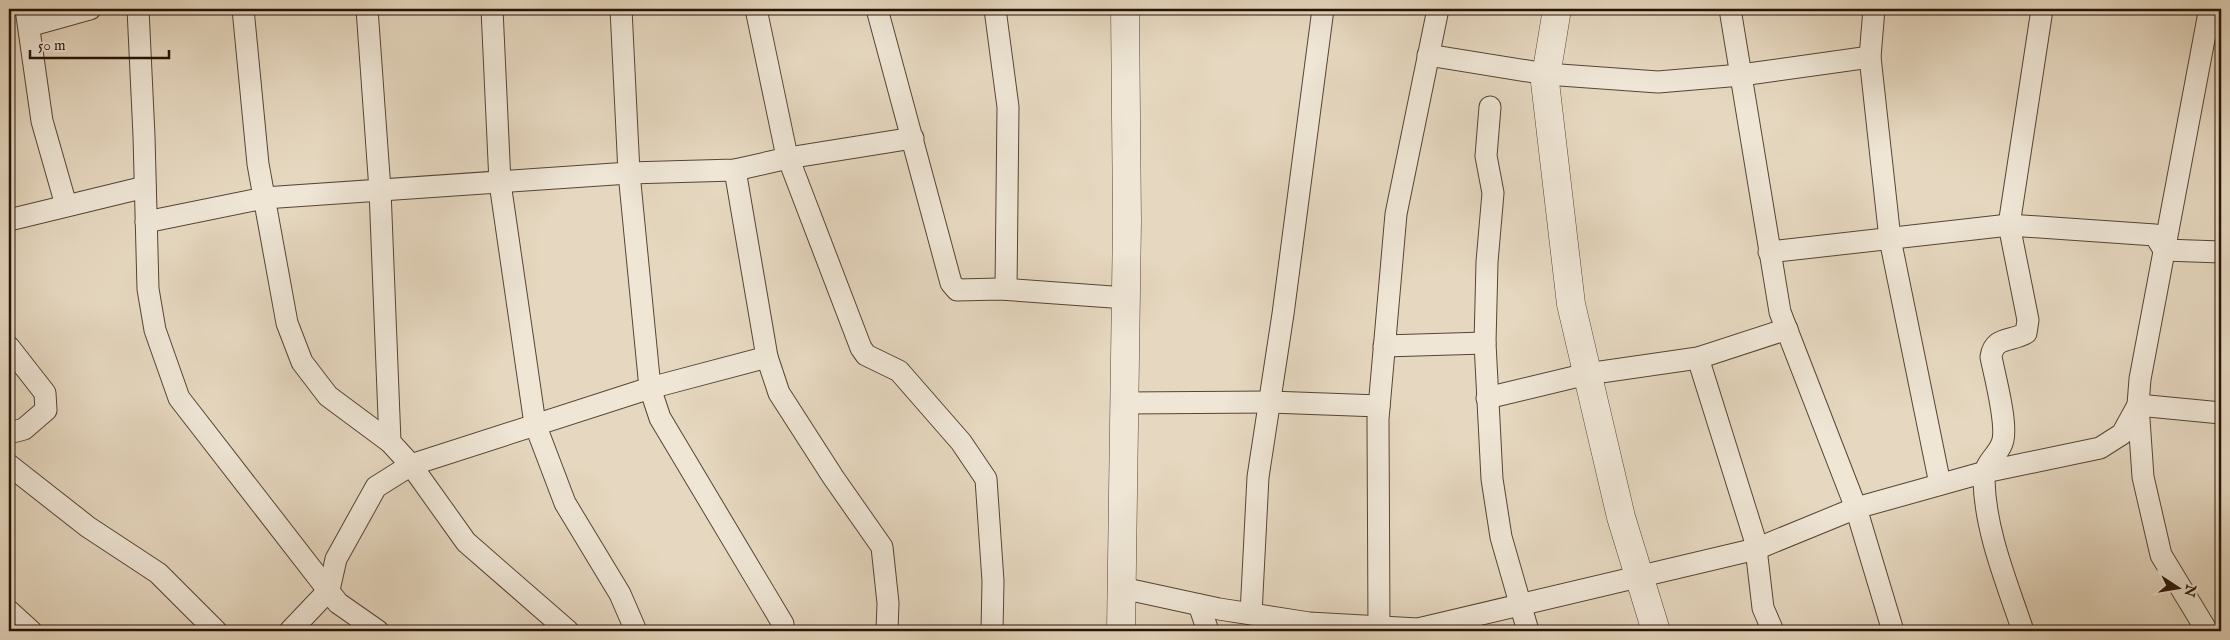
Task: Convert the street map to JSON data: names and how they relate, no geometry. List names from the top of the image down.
{
  "scale_bar": "50 m",
  "north": "right"
}
